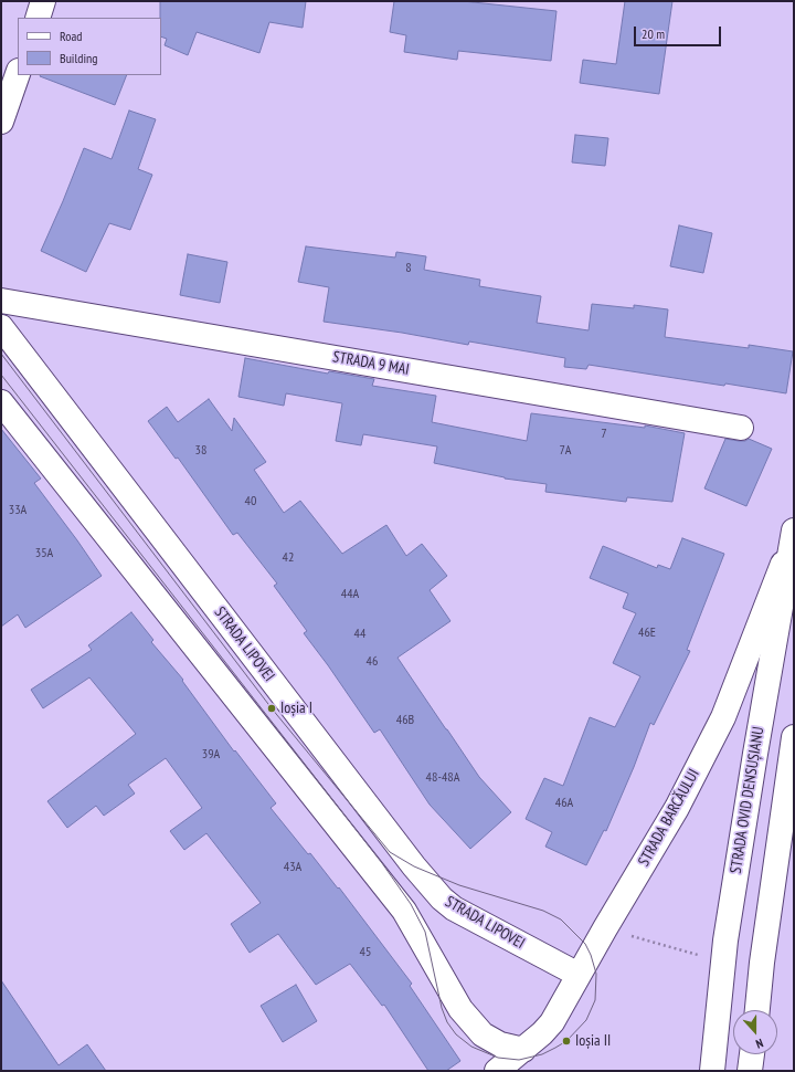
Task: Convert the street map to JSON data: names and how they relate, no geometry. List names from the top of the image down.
{
  "streets": {
    "street": [
      "STRADA 9 MAI",
      "STRADA LIPOVEI",
      "STRADA OVID DENSUȘIANU",
      "STRADA BARCĂULUI"
    ]
  },
  "crossings": [
    ["STRADA LIPOVEI", "STRADA BARCĂULUI"],
    ["STRADA OVID DENSUȘIANU", "STRADA BARCĂULUI"]
  ],
  "places": ["Ioșia I", "Ioșia II"],
  "house_numbers": [
    "8",
    "7",
    "38",
    "7A",
    "40",
    "33A",
    "35A",
    "42",
    "44A",
    "46E",
    "44",
    "46",
    "46B",
    "39A",
    "48-48A",
    "46A",
    "43A",
    "45"
  ],
  "legend": ["Road", "Building"],
  "scale_bar": "20 m",
  "north": "bottom"
}
